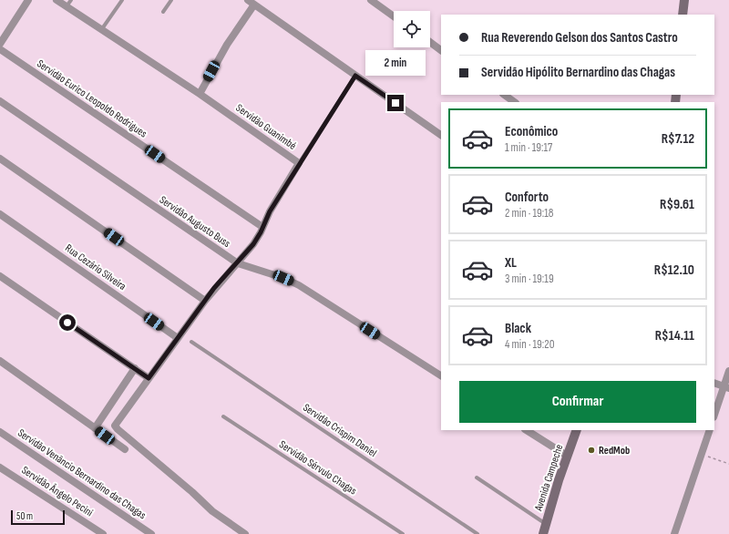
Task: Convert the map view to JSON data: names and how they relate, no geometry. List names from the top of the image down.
{
  "streets": {
    "main road": ["Avenida Campeche"],
    "street": [
      "Servidão Eurico Leopoldo Rodrigues",
      "Servidão Guanimbé",
      "Servidão Augusto Buss",
      "Rua Cezário Silveira",
      "Servidão Venâncio Bernardino das Chagas",
      "Servidão Ângelo Pecini"
    ],
    "lane": ["Servidão Crispim Daniel", "Servidão Sérvulo Chagas"]
  },
  "crossings": [
    ["Servidão Eurico Leopoldo Rodrigues", "Servidão Guanimbé"],
    ["Servidão Guanimbé", "Servidão Augusto Buss"],
    ["Servidão Guanimbé", "Rua Cezário Silveira"]
  ],
  "places": ["RedMob"],
  "scale_bar": "50 m",
  "page": {
    "banner": ["Rua Reverendo Gelson dos Santos Castro", "Servidão Hipólito Bernardino das Chagas"],
    "bubble": "2 min",
    "list": [
      {
        "name": "Econômico",
        "note": "1 min · 19:17",
        "value": "R$7.12"
      },
      {
        "name": "Conforto",
        "note": "2 min · 19:18",
        "value": "R$9.61"
      },
      {
        "name": "XL",
        "note": "3 min · 19:19",
        "value": "R$12.10"
      },
      {
        "name": "Black",
        "note": "4 min · 19:20",
        "value": "R$14.11"
      }
    ],
    "buttons": "Confirmar",
    "scale": "50 m"
  }
}
